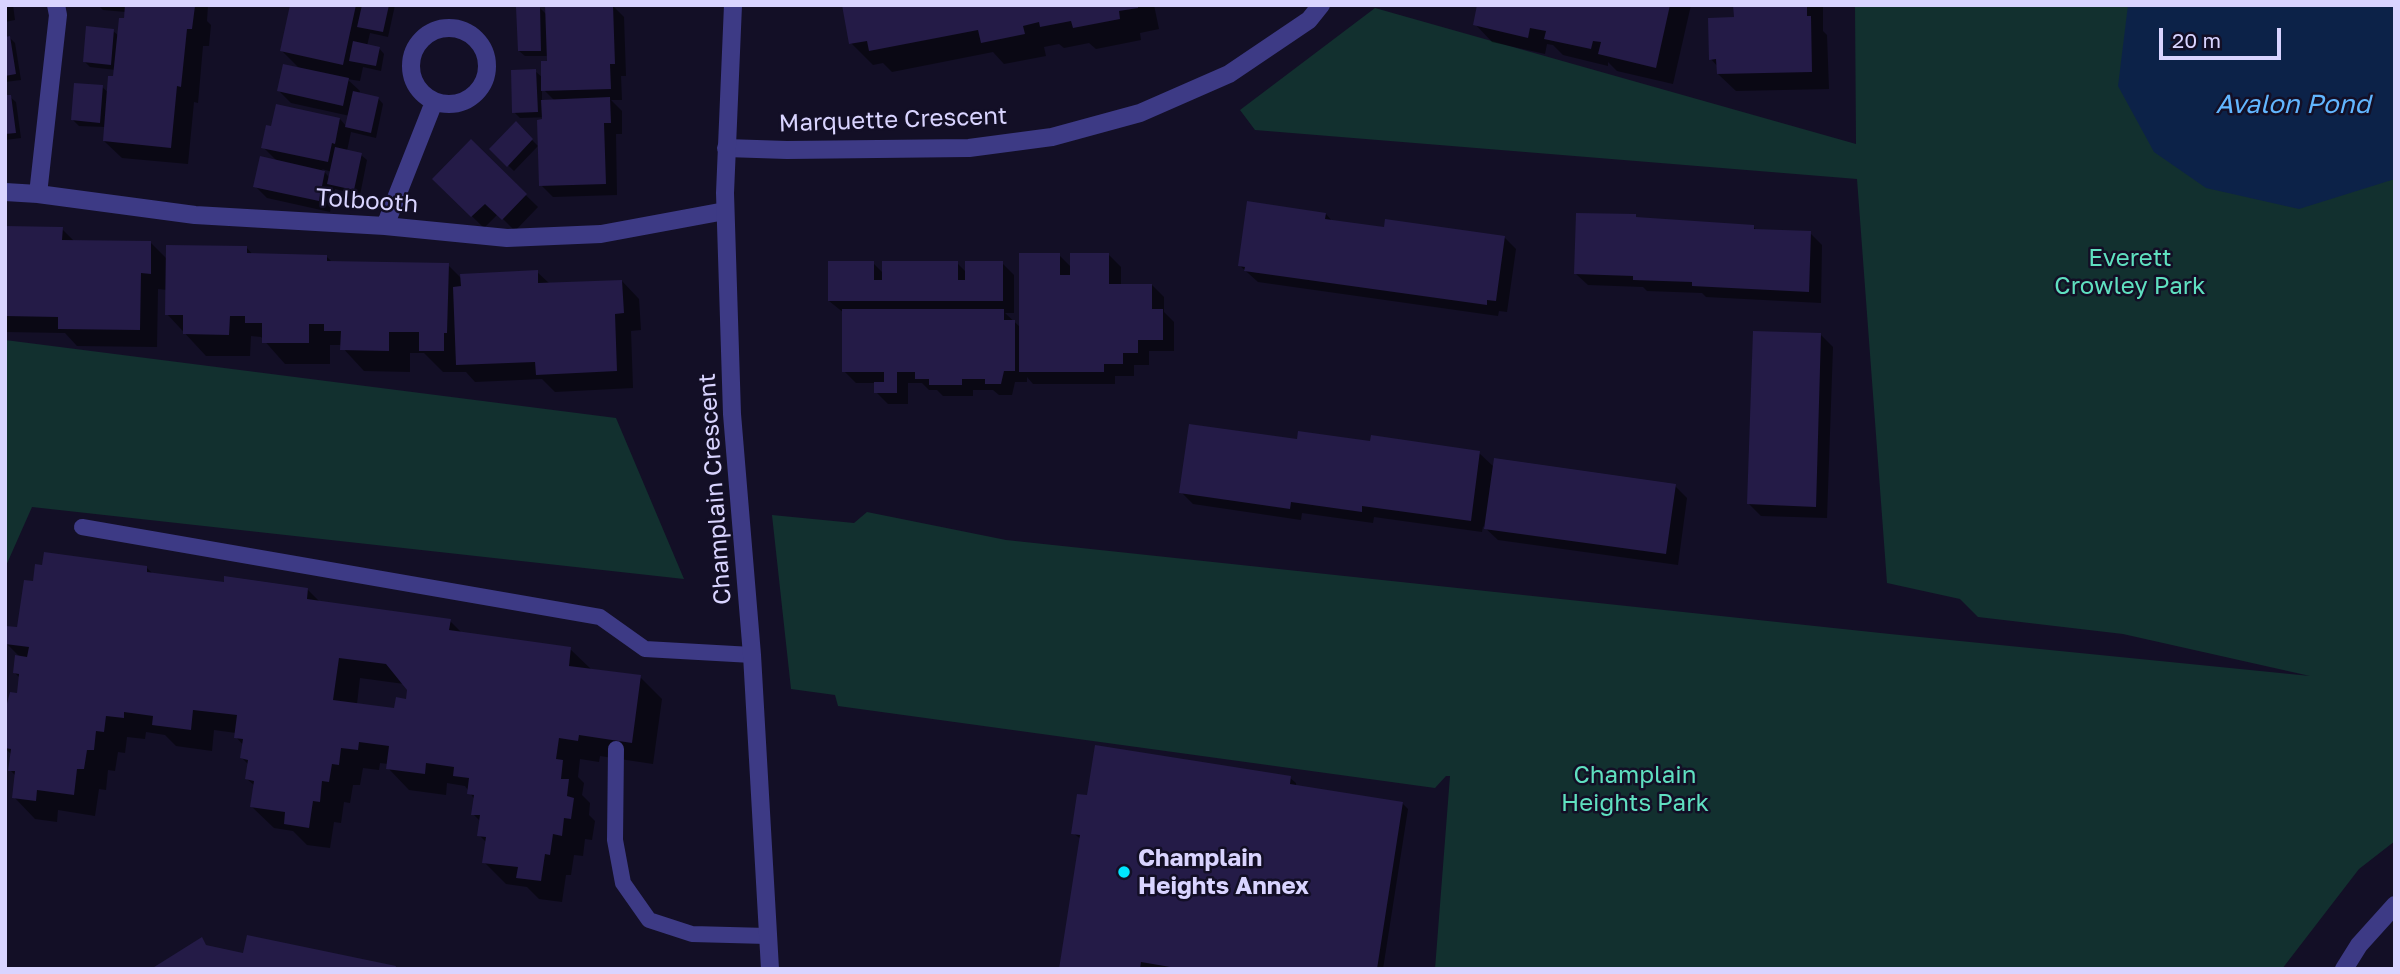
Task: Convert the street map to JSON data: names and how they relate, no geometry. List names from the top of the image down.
{
  "streets": {
    "street": ["Marquette Crescent", "Tolbooth", "Champlain Crescent"]
  },
  "crossings": [
    ["Marquette Crescent", "Champlain Crescent"],
    ["Tolbooth", "Champlain Crescent"]
  ],
  "water": ["Avalon Pond"],
  "parks": ["Everett Crowley Park", "Champlain Heights Park"],
  "places": ["Champlain Heights Annex"],
  "scale_bar": "20 m"
}
